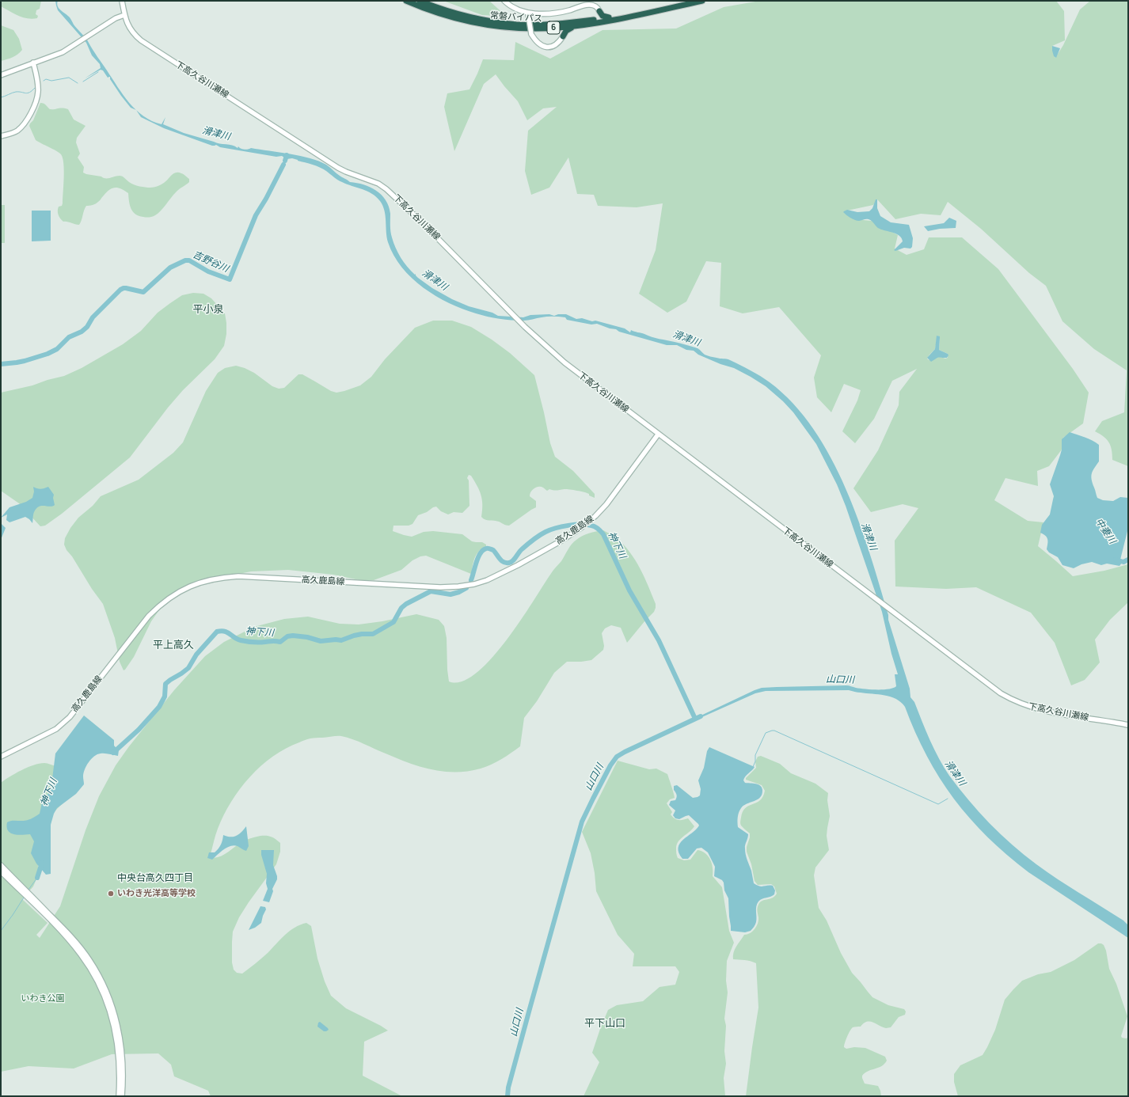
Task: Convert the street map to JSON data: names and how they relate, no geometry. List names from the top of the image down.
{
  "streets": {
    "highway": ["常磐バイパス", "6"],
    "main road": ["下高久谷川瀬線", "高久鹿島線"]
  },
  "crossings": [
    ["下高久谷川瀬線", "高久鹿島線"]
  ],
  "districts": [
    "平小泉",
    "平上高久",
    "中央台高久四丁目",
    "平下山口"
  ],
  "water": [
    "滑津川",
    "吉野谷川",
    "中妻川",
    "神下川",
    "山口川"
  ],
  "parks": ["いわき公園"],
  "places": ["いわき光洋高等学校"]
}
